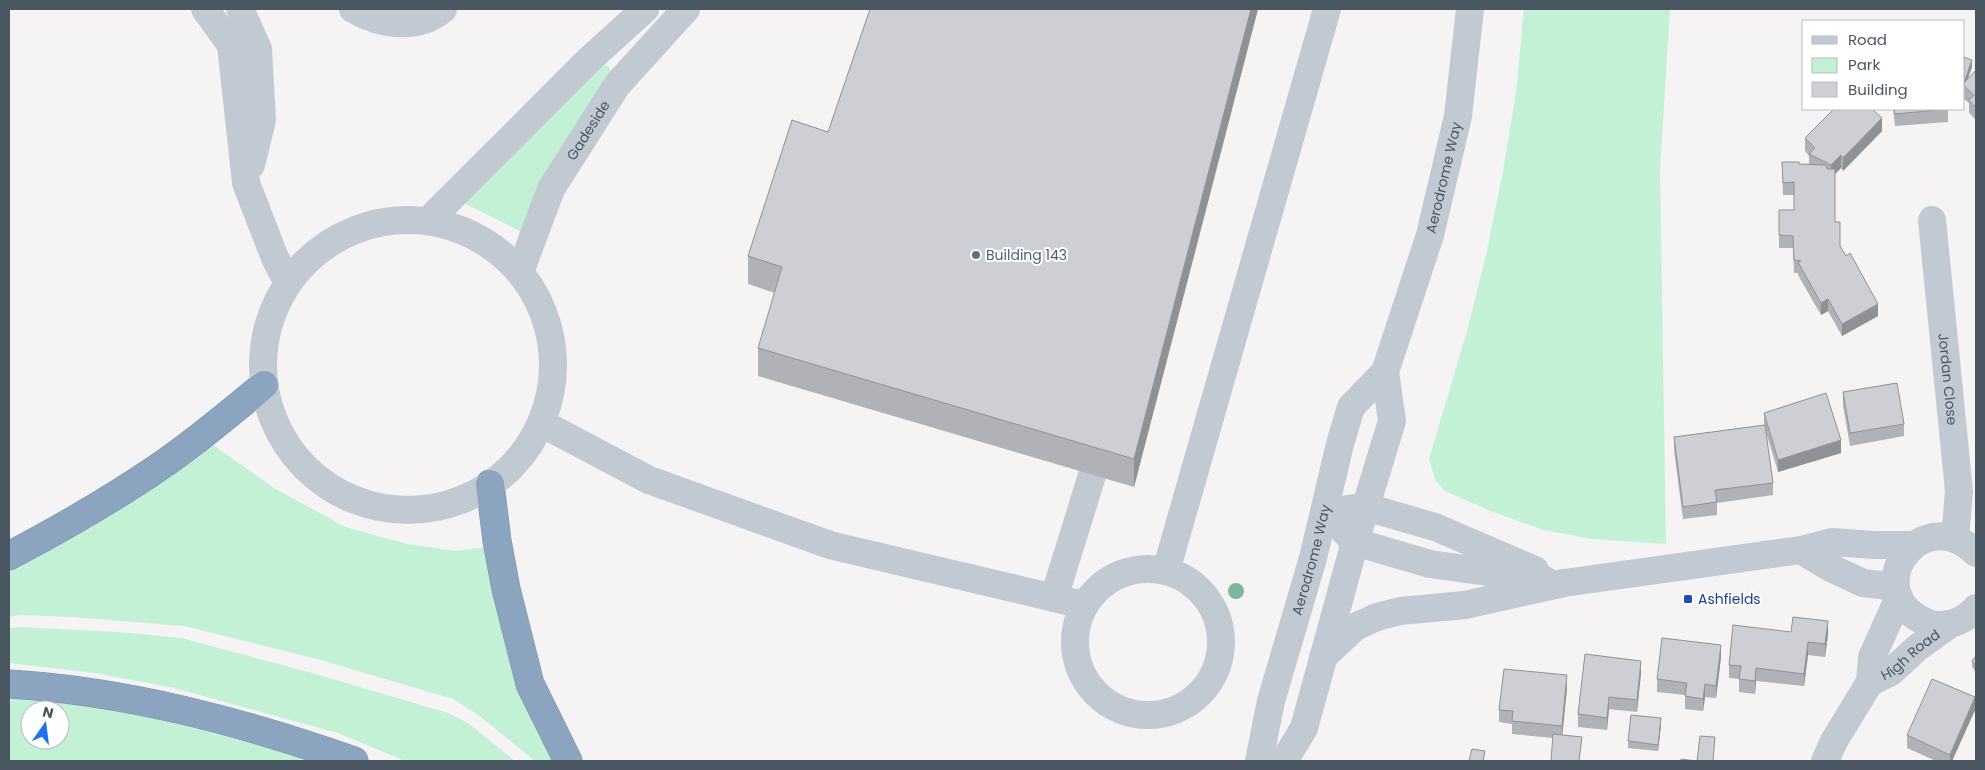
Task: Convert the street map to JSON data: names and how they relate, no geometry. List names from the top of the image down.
{
  "streets": {
    "street": [
      "Gadeside",
      "Aerodrome Way",
      "Jordan Close",
      "High Road"
    ]
  },
  "places": {
    "other": ["Building 143"],
    "transit": ["Ashfields"]
  },
  "legend": ["Road", "Park", "Building"],
  "north": "top"
}
